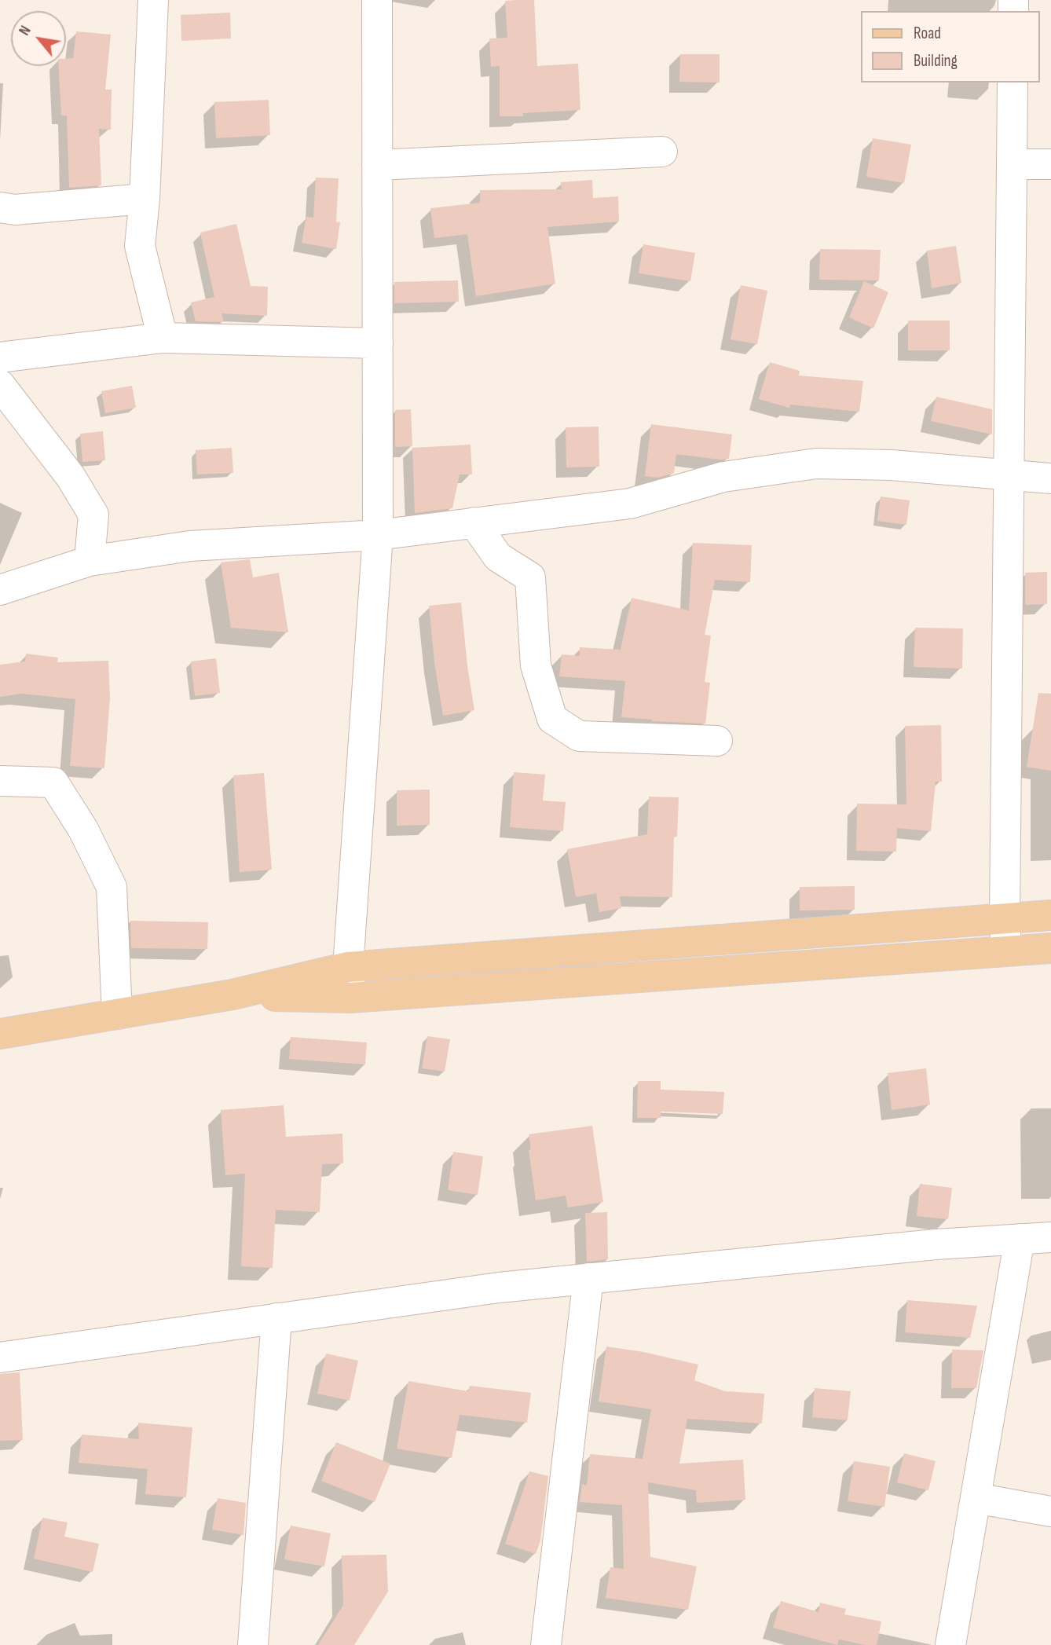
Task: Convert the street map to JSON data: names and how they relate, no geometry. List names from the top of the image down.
{
  "legend": ["Road", "Building"],
  "north": "top left"
}
